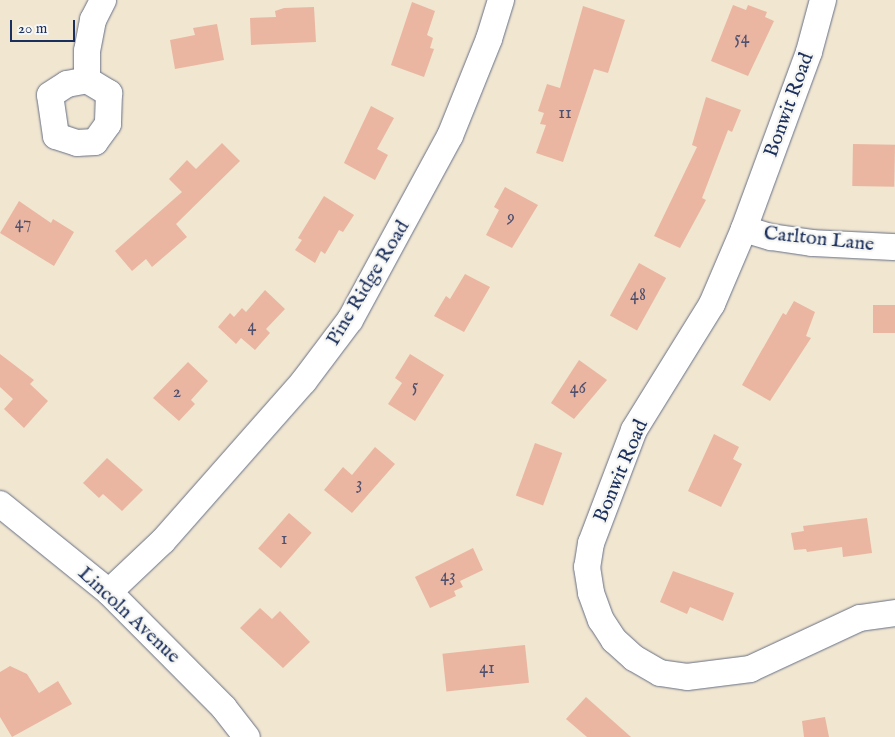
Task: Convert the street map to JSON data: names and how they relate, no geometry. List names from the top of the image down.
{
  "streets": {
    "street": [
      "Bonwit Road",
      "Carlton Lane",
      "Pine Ridge Road",
      "Lincoln Avenue"
    ]
  },
  "crossings": [
    ["Bonwit Road", "Carlton Lane"],
    ["Pine Ridge Road", "Lincoln Avenue"]
  ],
  "house_numbers": [
    "54",
    "11",
    "9",
    "47",
    "48",
    "4",
    "5",
    "46",
    "2",
    "3",
    "1",
    "43",
    "41"
  ],
  "scale_bar": "20 m"
}
